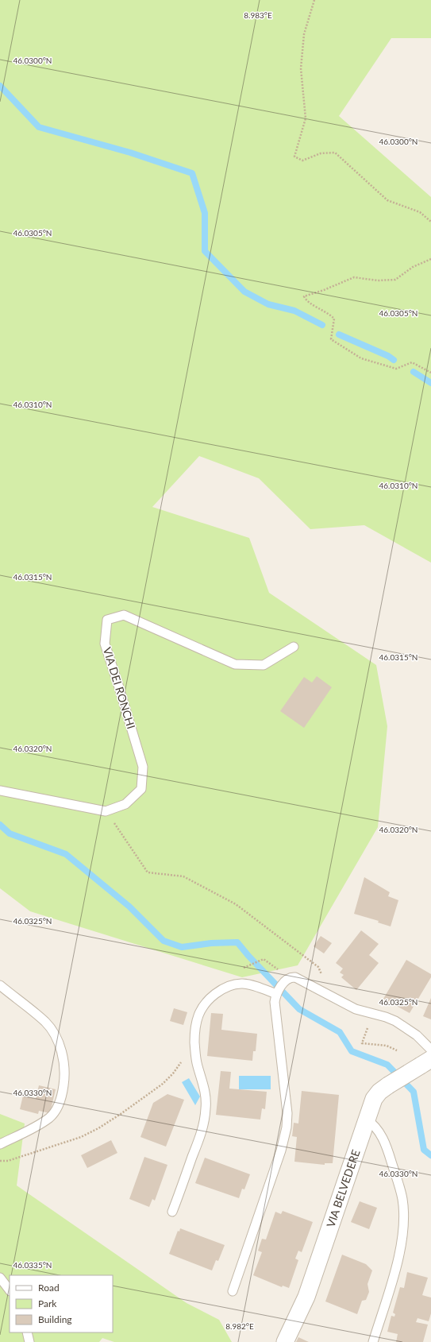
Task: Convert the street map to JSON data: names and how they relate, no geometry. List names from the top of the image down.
{
  "streets": {
    "street": ["VIA BELVEDERE"],
    "lane": ["VIA DEI RONCHI"]
  },
  "legend": ["Road", "Park", "Building"],
  "coordinates": [
    "8.983°E",
    "46.0300°N",
    "46.0305°N",
    "46.0310°N",
    "46.0315°N",
    "46.0320°N",
    "46.0325°N",
    "46.0330°N",
    "46.0335°N",
    "8.982°E"
  ]
}
